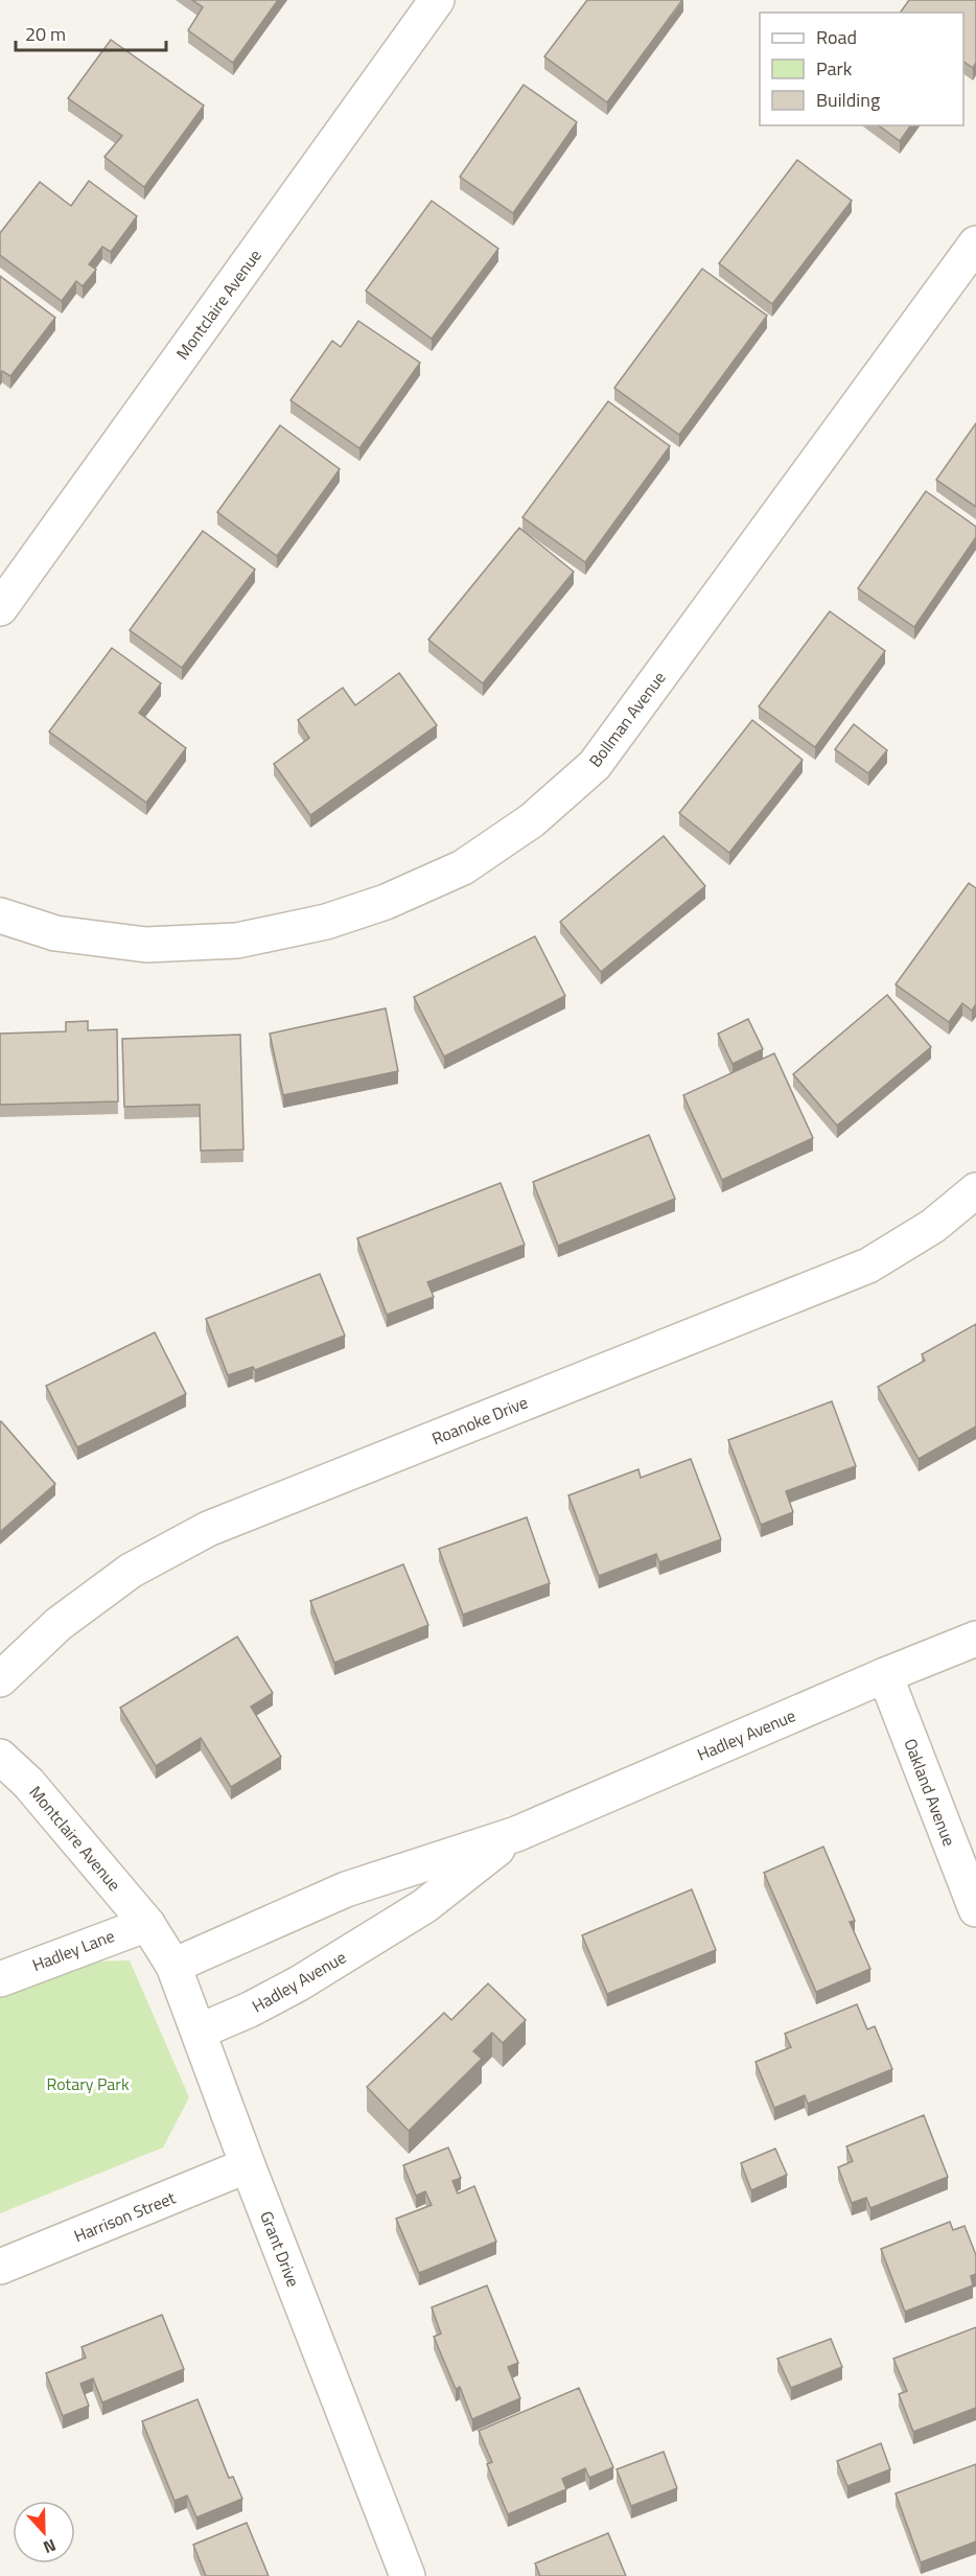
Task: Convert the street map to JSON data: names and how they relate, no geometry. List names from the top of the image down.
{
  "streets": {
    "street": [
      "Montclaire Avenue",
      "Bollman Avenue",
      "Roanoke Drive",
      "Hadley Avenue",
      "Oakland Avenue",
      "Hadley Lane",
      "Harrison Street",
      "Grant Drive"
    ]
  },
  "crossings": [
    ["Montclaire Avenue", "Hadley Lane"],
    ["Montclaire Avenue", "Grant Drive"],
    ["Hadley Avenue", "Oakland Avenue"],
    ["Hadley Avenue", "Grant Drive"],
    ["Hadley Lane", "Grant Drive"],
    ["Harrison Street", "Grant Drive"]
  ],
  "parks": ["Rotary Park"],
  "legend": ["Road", "Park", "Building"],
  "scale_bar": "20 m",
  "north": "bottom"
}
